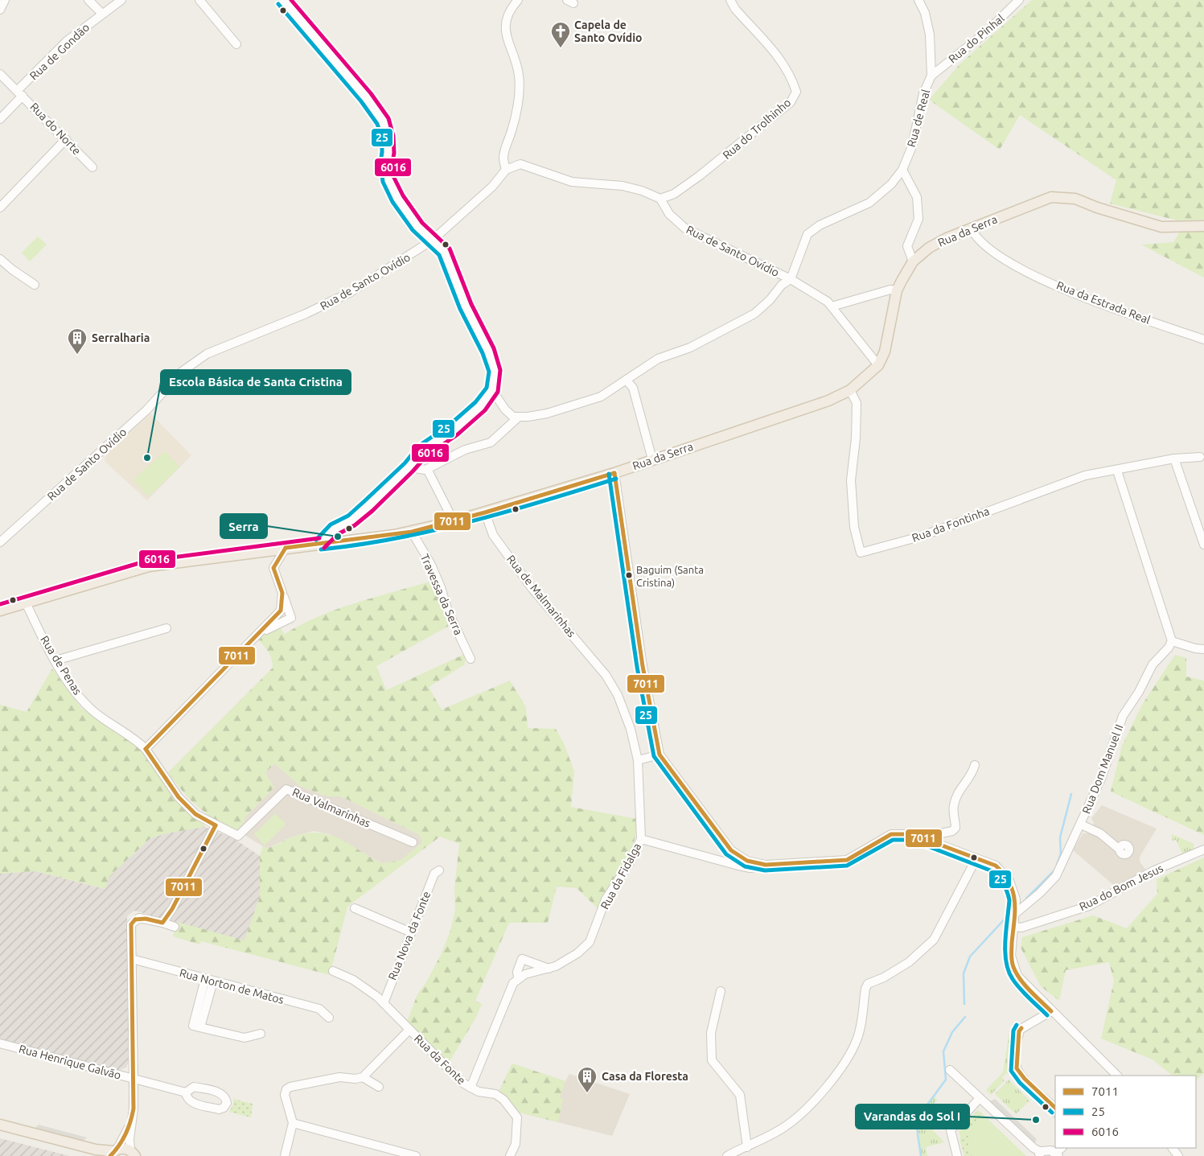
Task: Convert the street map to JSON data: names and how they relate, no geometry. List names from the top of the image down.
{
  "streets": {
    "main road": ["Rua da Serra"],
    "street": [
      "Rua do Pinhal",
      "Rua de Gondão",
      "Rua de Real",
      "Rua do Norte",
      "Rua do Trolhinho",
      "Rua de Santo Ovídio",
      "Rua da Estrada Real",
      "Rua da Fontinha",
      "Travessa da Serra",
      "Rua de Malmarinhas",
      "Rua de Penas",
      "Rua Dom Manuel II",
      "Rua Valmarinhas",
      "Rua da Fidalga",
      "Rua do Bom Jesus",
      "Rua Nova da Fonte",
      "Rua Norton de Matos",
      "Rua da Fonte",
      "Rua Henrique Galvão"
    ]
  },
  "crossings": [
    ["Rua do Pinhal", "Rua de Real"],
    ["Rua de Gondão", "Rua do Norte"],
    ["Rua de Real", "Rua de Santo Ovídio"],
    ["Rua do Trolhinho", "Rua de Santo Ovídio"],
    ["Rua da Serra", "Rua de Santo Ovídio"],
    ["Rua da Serra", "Rua da Estrada Real"],
    ["Rua da Serra", "Rua da Fontinha"],
    ["Rua da Serra", "Travessa da Serra"],
    ["Rua da Serra", "Rua de Malmarinhas"],
    ["Rua da Serra", "Rua de Penas"],
    ["Rua de Malmarinhas", "Rua da Fidalga"],
    ["Rua de Penas", "Rua Valmarinhas"],
    ["Rua Nova da Fonte", "Rua da Fonte"]
  ],
  "places": {
    "church": ["Capela de Santo Ovídio"],
    "building": ["Serralharia", "Casa da Floresta"],
    "other": [
      "Escola Básica de Santa Cristina",
      "Serra",
      "Baguim (Santa Cristina)",
      "Varandas do Sol I"
    ]
  },
  "lines": ["transit line 6016", "transit line 25", "transit line 7011"],
  "legend": ["7011", "25", "6016"]
}
